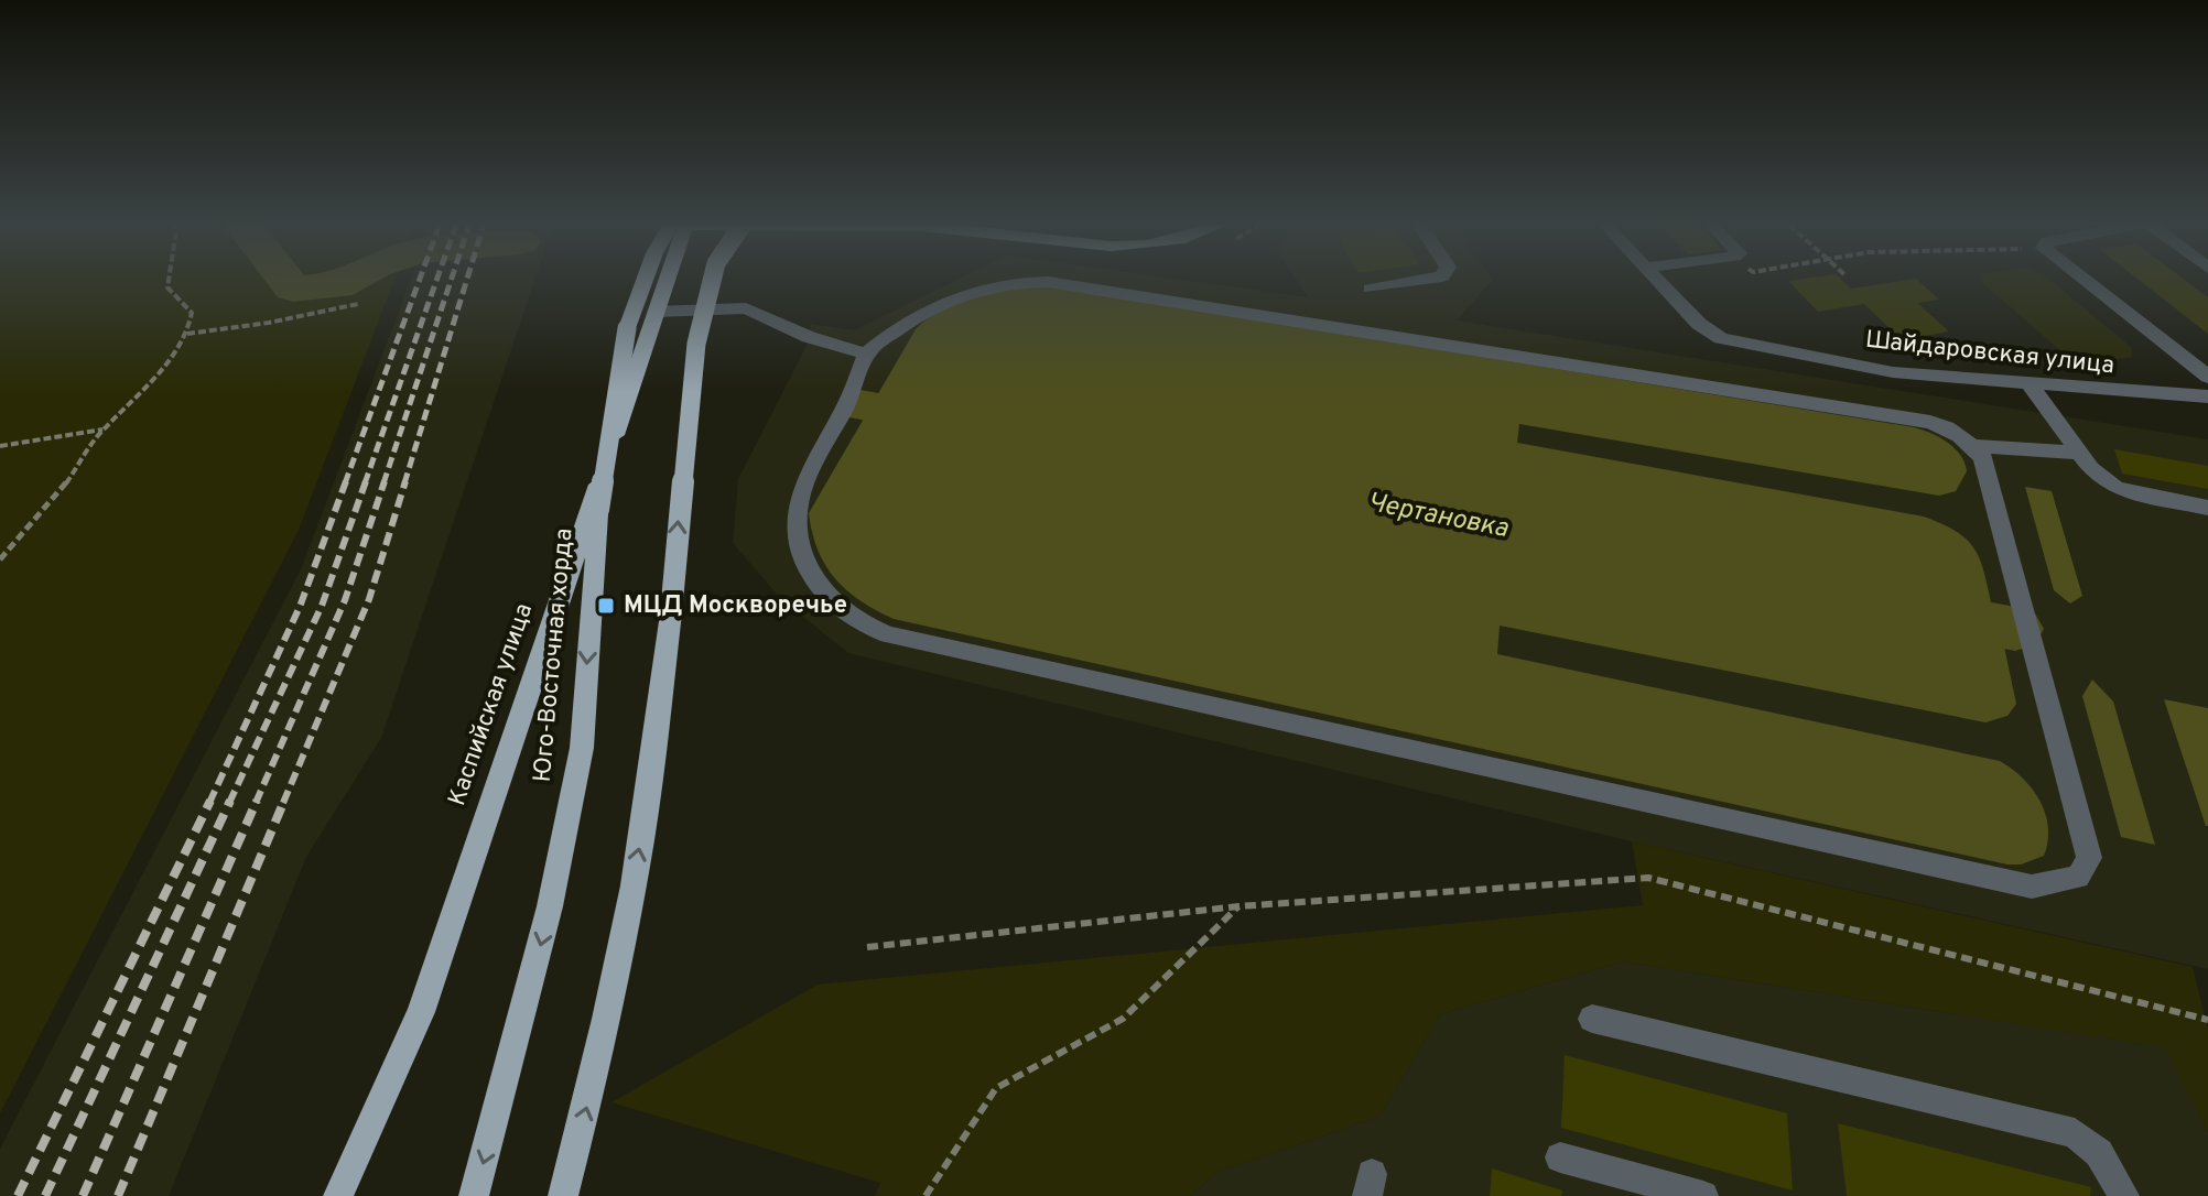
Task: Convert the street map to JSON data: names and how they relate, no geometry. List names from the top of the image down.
{
  "streets": {
    "main road": ["Юго-Восточная хорда", "Каспийская улица"],
    "street": ["Шайдаровская улица"]
  },
  "water": ["Чертановка"],
  "places": {
    "transit": ["МЦД Москворечье"]
  }
}
